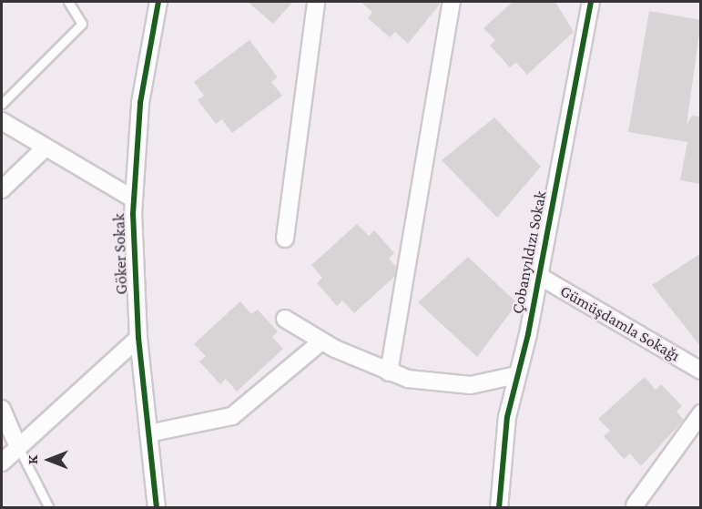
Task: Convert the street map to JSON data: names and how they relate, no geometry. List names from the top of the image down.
{
  "streets": {
    "street": ["Çobanyıldızı Sokak", "Göker Sokak", "Gümüşdamla Sokağı"]
  },
  "crossings": [
    ["Çobanyıldızı Sokak", "Gümüşdamla Sokağı"]
  ],
  "north": "left"
}
